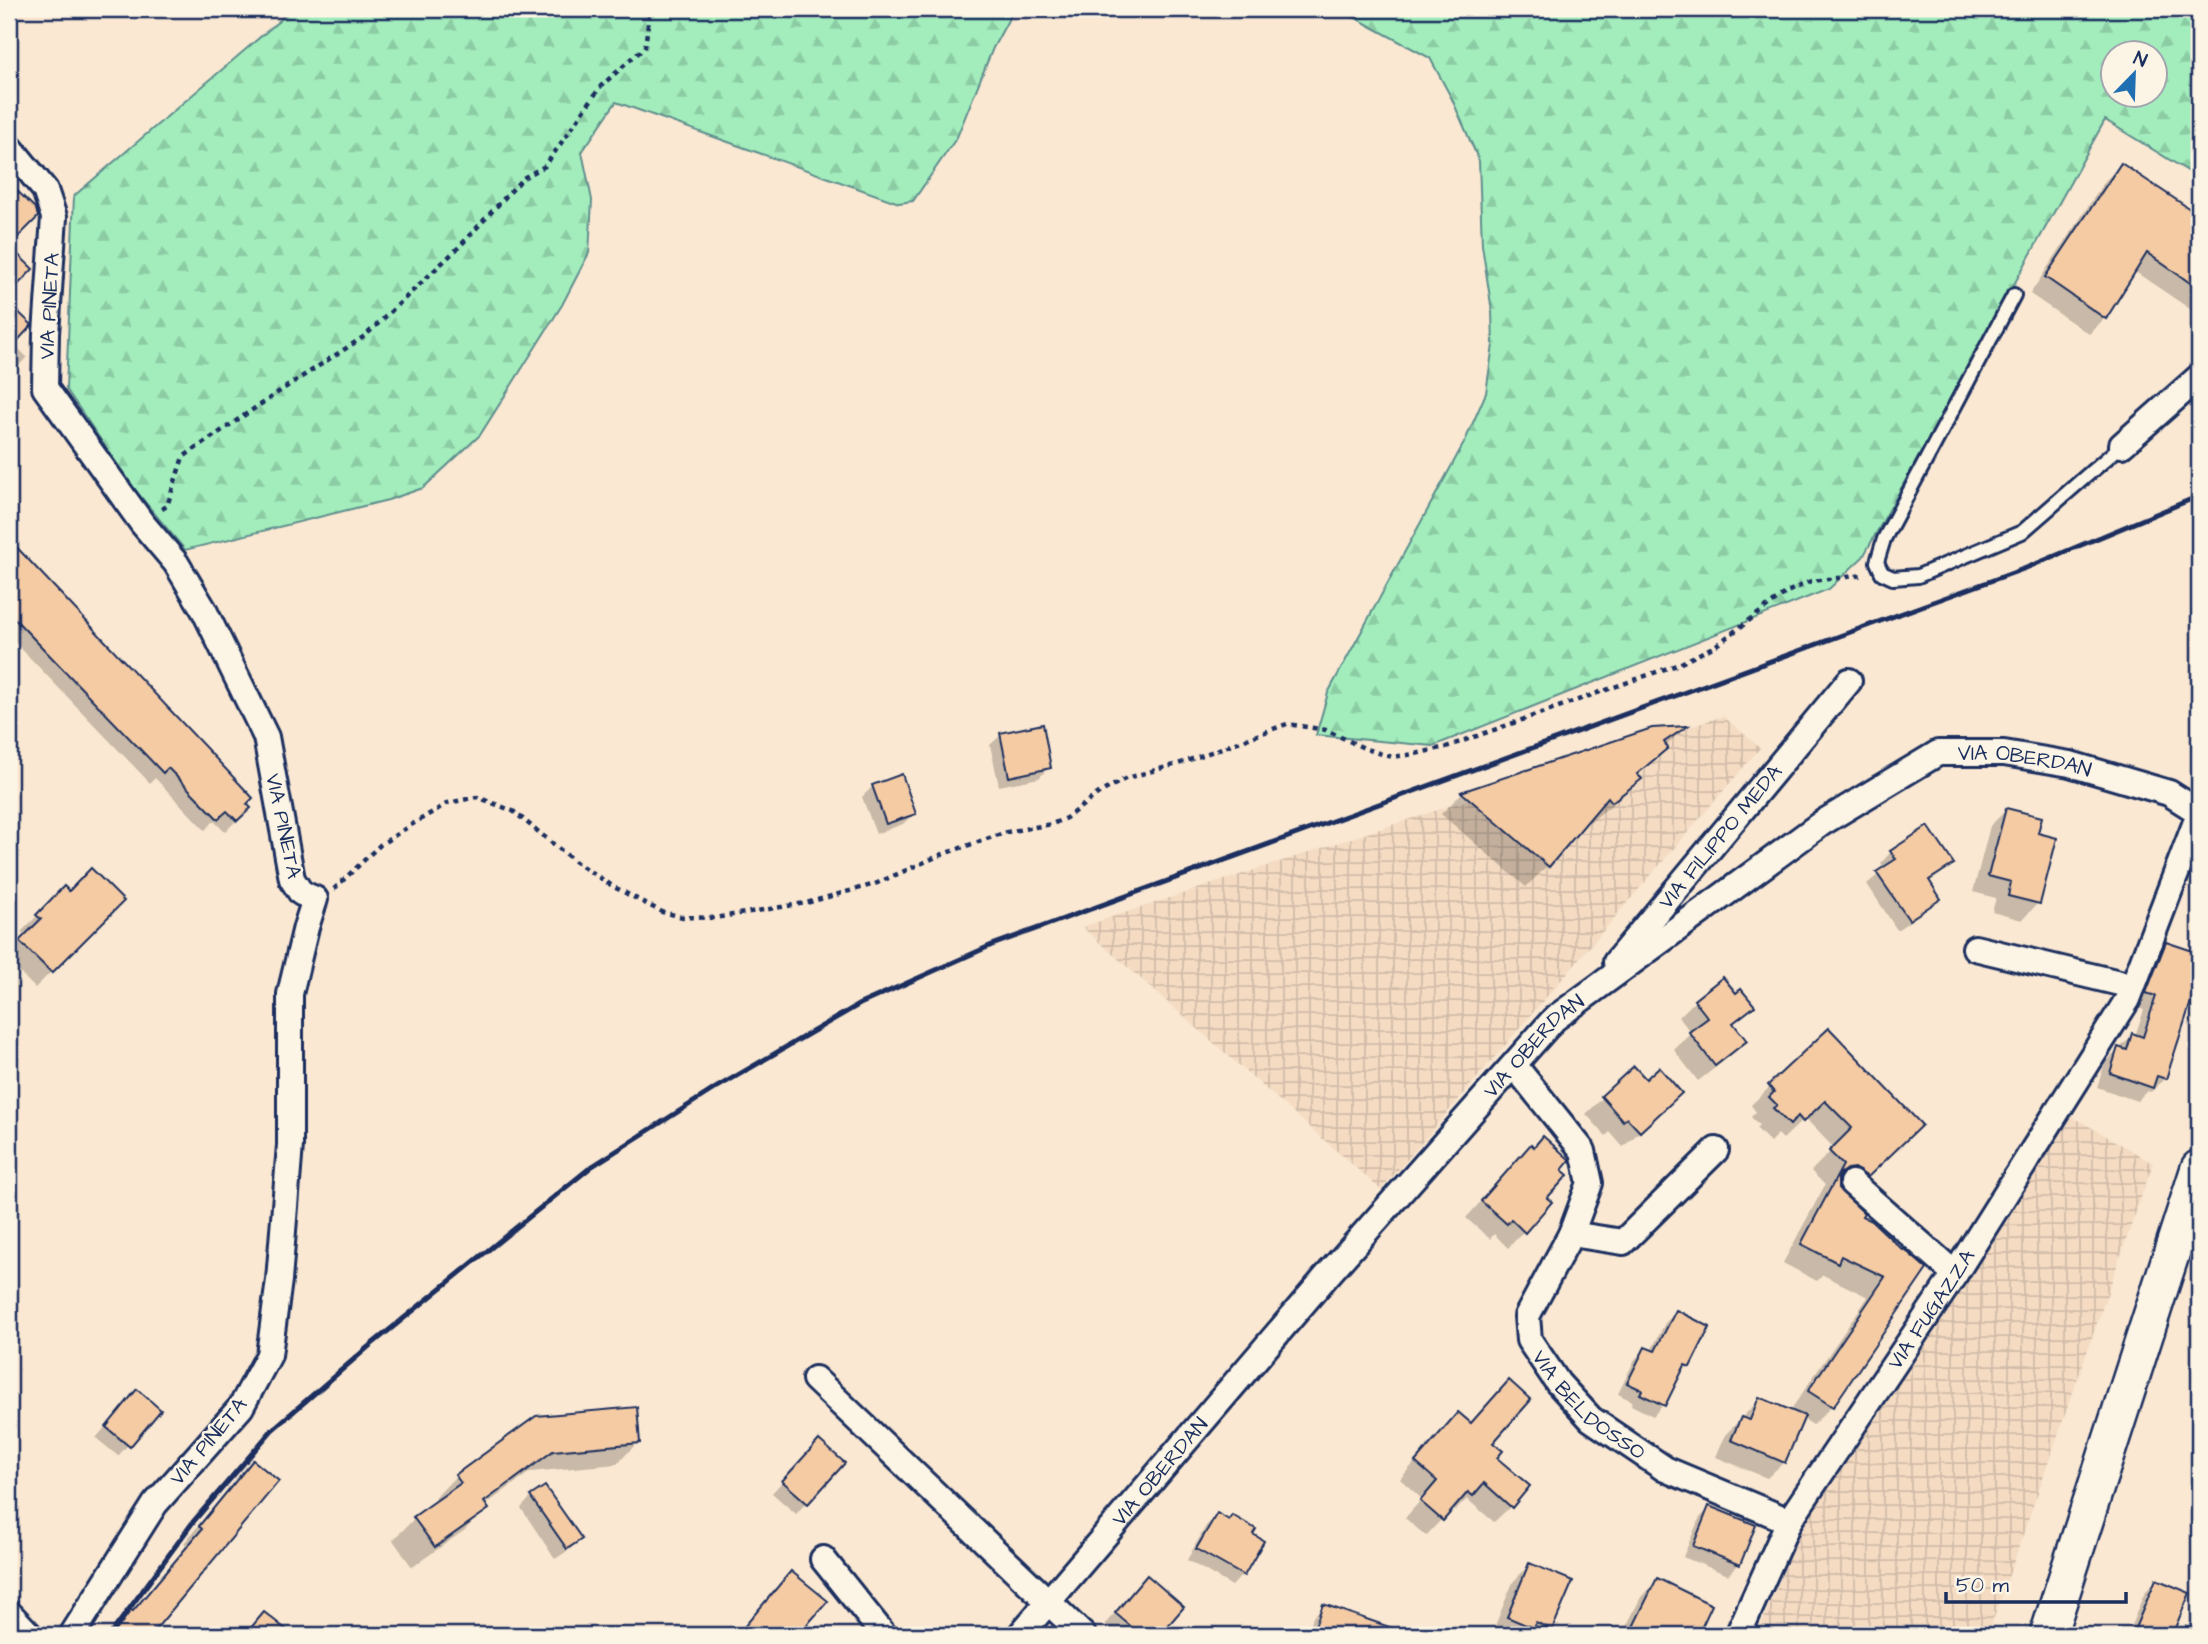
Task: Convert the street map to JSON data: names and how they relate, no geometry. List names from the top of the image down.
{
  "streets": {
    "street": [
      "VIA PINETA",
      "VIA OBERDAN",
      "VIA FILIPPO MEDA",
      "VIA FUGAZZA",
      "VIA BELDOSSO"
    ]
  },
  "crossings": [
    ["VIA OBERDAN", "VIA FILIPPO MEDA"],
    ["VIA OBERDAN", "VIA FUGAZZA"],
    ["VIA OBERDAN", "VIA BELDOSSO"],
    ["VIA FUGAZZA", "VIA BELDOSSO"]
  ],
  "scale_bar": "50 m",
  "north": "top right"
}
